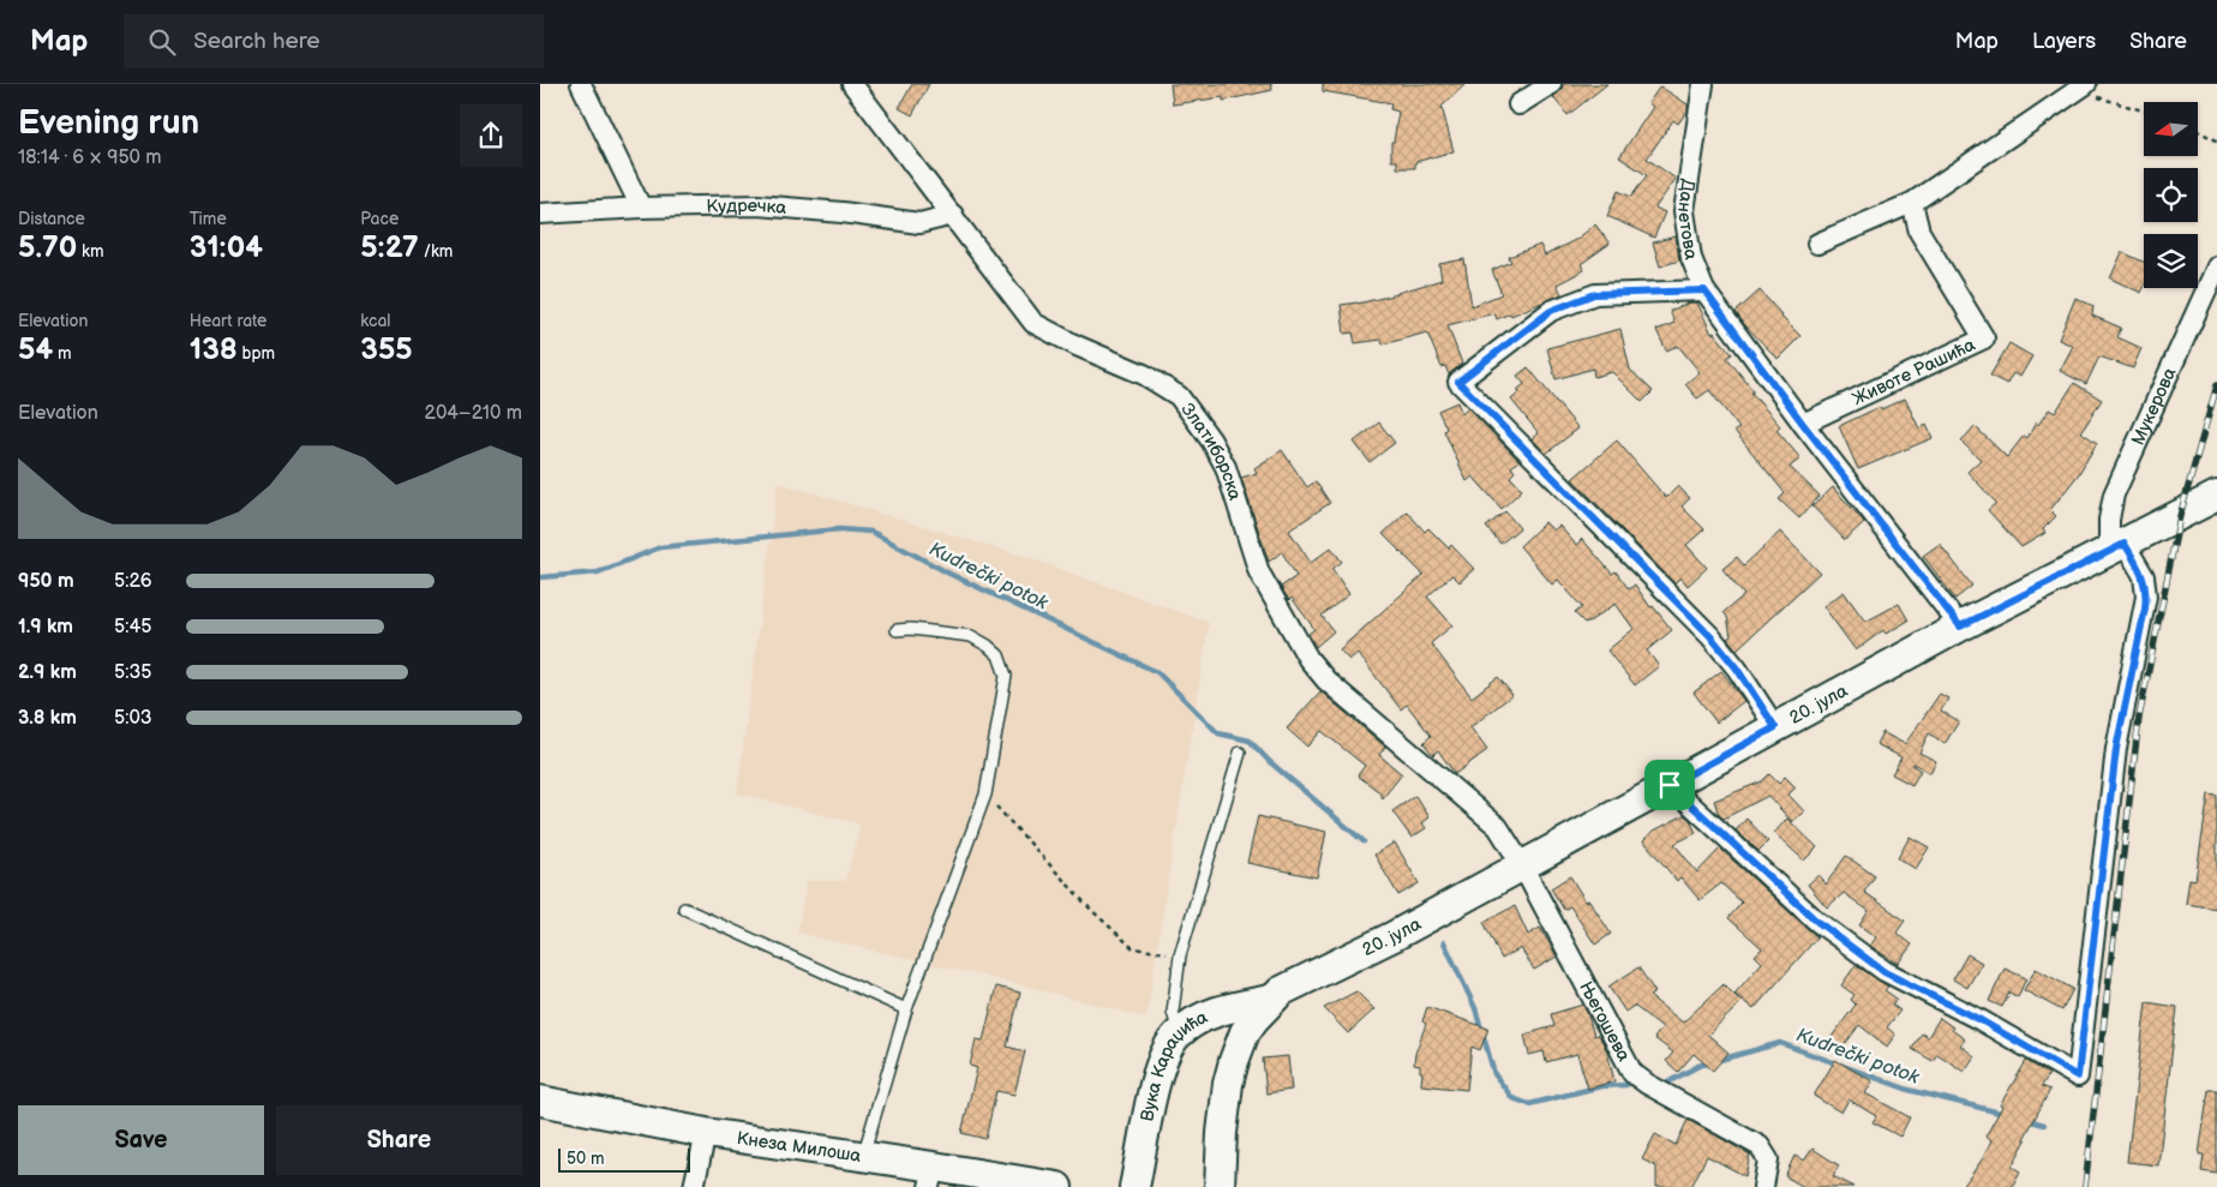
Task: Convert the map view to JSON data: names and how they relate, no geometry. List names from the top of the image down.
{
  "streets": {
    "main road": ["20. јула", "Вука Караџића", "Кнеза Милоша"],
    "street": [
      "Кудречка",
      "Данетова",
      "Животе Рашића",
      "Мукерова",
      "Златиборска",
      "Његошева"
    ]
  },
  "crossings": [
    ["Кудречка", "Златиборска"],
    ["Данетова", "Животе Рашића"],
    ["Данетова", "20. јула"],
    ["Мукерова", "20. јула"],
    ["Златиборска", "20. јула"],
    ["Златиборска", "Његошева"],
    ["20. јула", "Његошева"],
    ["20. јула", "Вука Караџића"]
  ],
  "water": ["Kudrečki potok"],
  "scale_bar": "50 m",
  "north": "left",
  "page": {
    "header": "Map",
    "search": "Search here",
    "nav": ["Map", "Layers", "Share"],
    "heading": ["Evening run", "18:14 · 6 × 950 m"],
    "stats": [
      ["Distance", "5.70 km"],
      ["Time", "31:04"],
      ["Pace", "5:27 /km"],
      ["Elevation", "54 m"],
      ["Heart rate", "138 bpm"],
      ["kcal", "355"]
    ],
    "chart": ["Elevation", "204–210 m"],
    "list": [
      {
        "name": "950 m",
        "note": "5:26"
      },
      {
        "name": "1.9 km",
        "note": "5:45"
      },
      {
        "name": "2.9 km",
        "note": "5:35"
      },
      {
        "name": "3.8 km",
        "note": "5:03"
      }
    ],
    "buttons": ["Save", "Share"],
    "scale": "50 m"
  }
}
